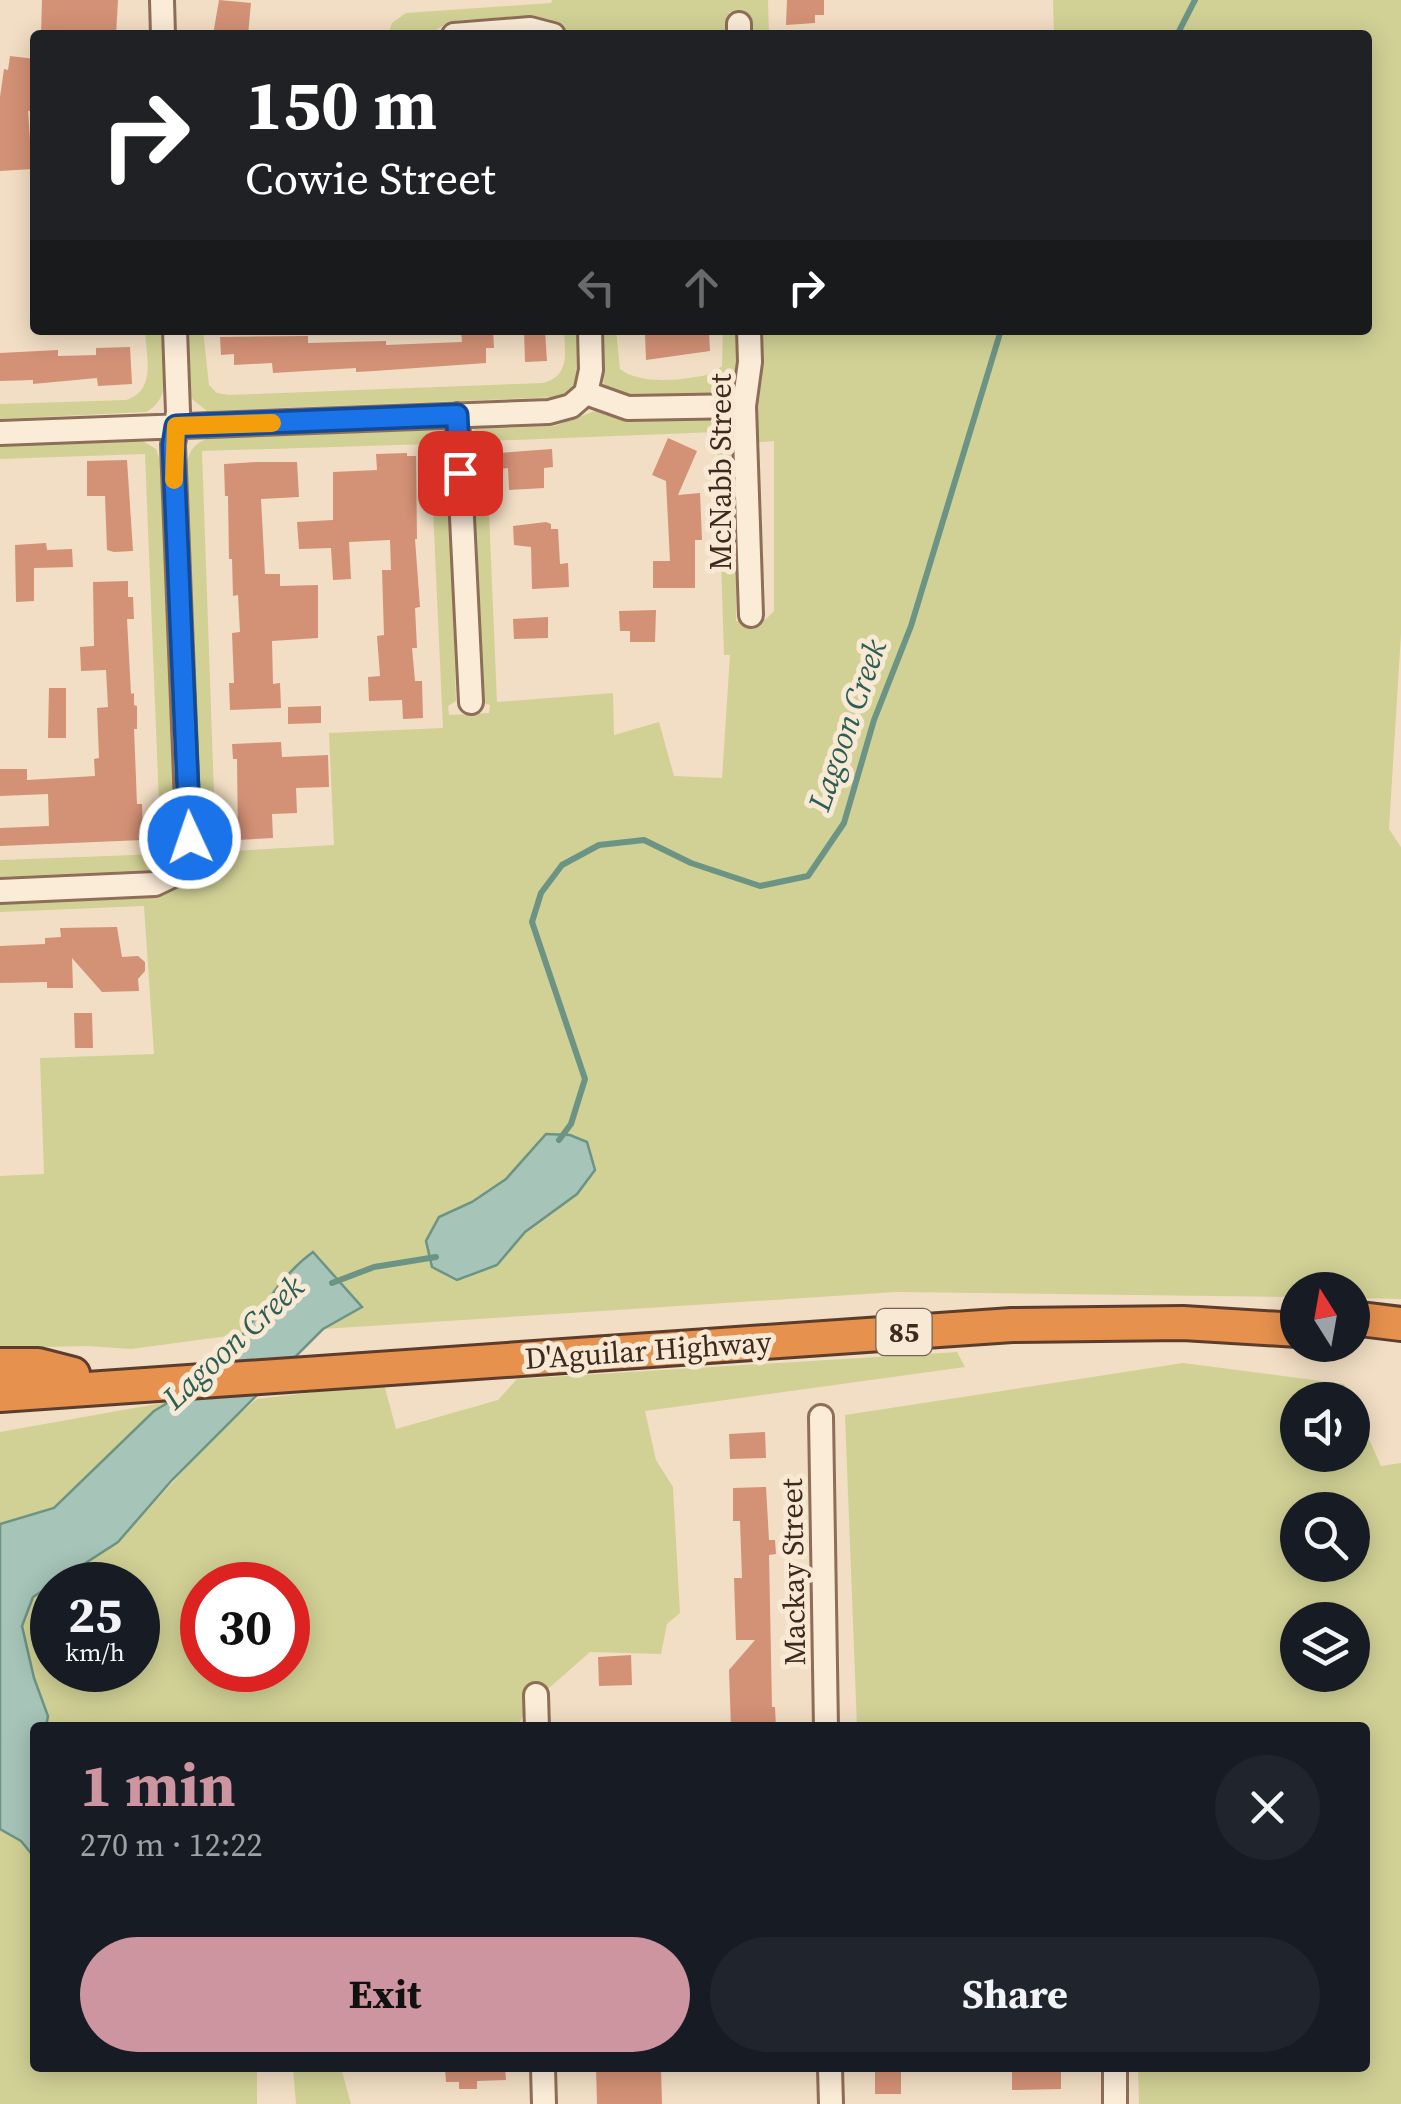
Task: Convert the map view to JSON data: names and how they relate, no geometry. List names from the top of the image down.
{
  "streets": {
    "highway": ["85", "D'Aguilar Highway"],
    "street": ["McNabb Street", "Mackay Street"]
  },
  "water": ["Lagoon Creek"],
  "north": "top",
  "page": {
    "turn": ["150 m", "Cowie Street"],
    "speed": "25 km/h",
    "limit": "30",
    "heading": ["1 min", "270 m · 12:22"],
    "buttons": ["Exit", "Share"]
  }
}
